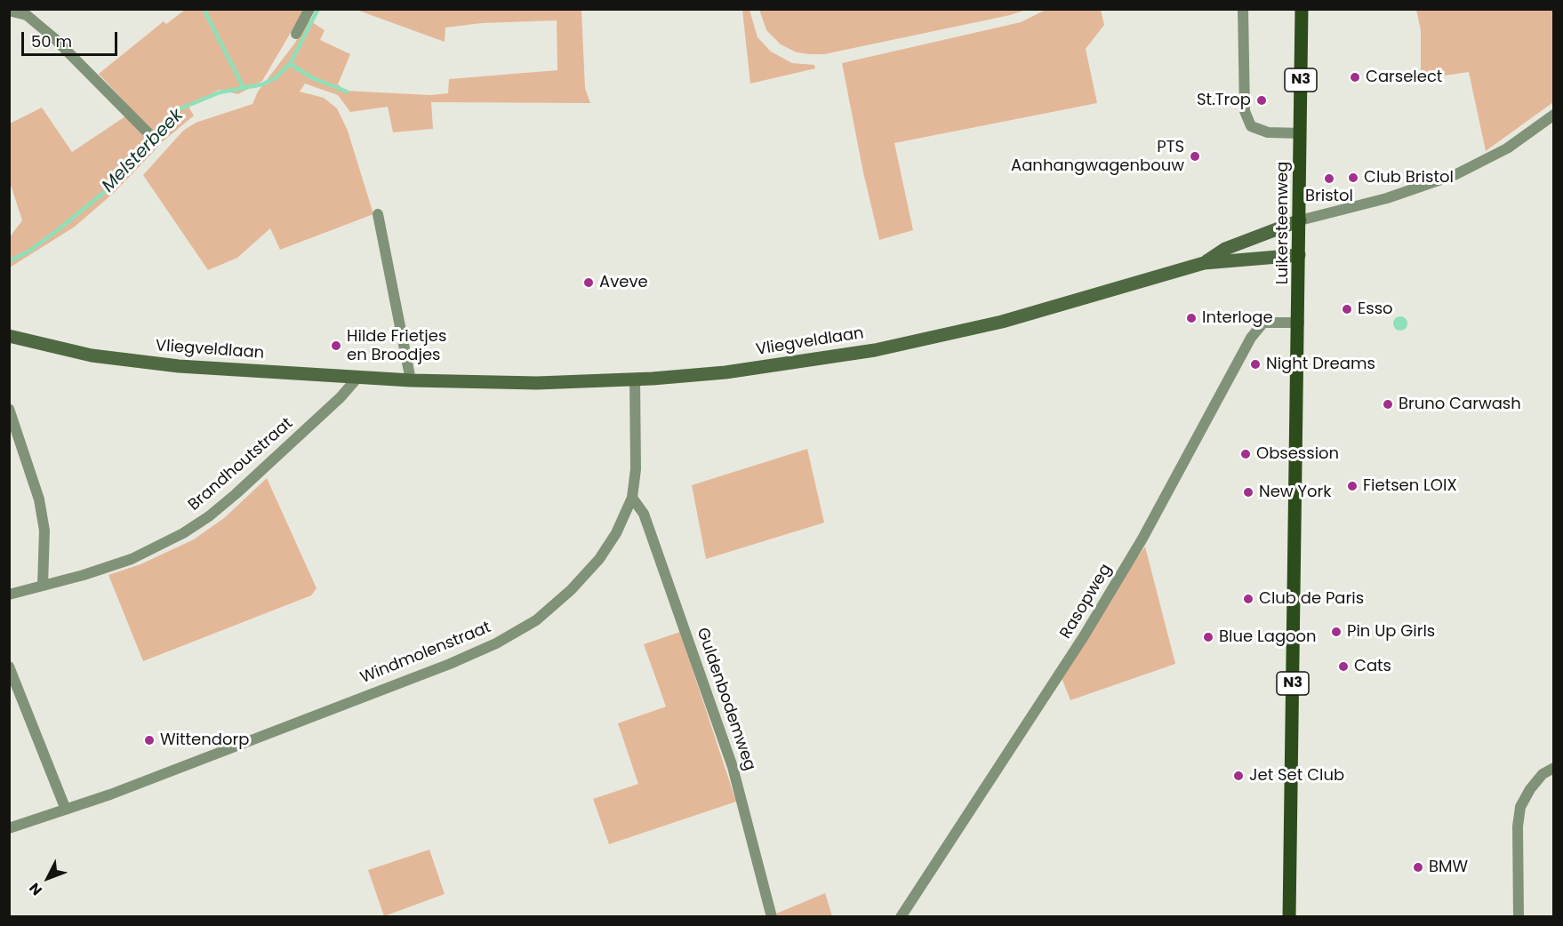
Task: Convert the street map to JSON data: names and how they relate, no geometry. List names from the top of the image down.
{
  "streets": {
    "main road": ["N3", "Luikersteenweg", "Vliegveldlaan"],
    "street": [
      "Brandhoutstraat",
      "Rasopweg",
      "Windmolenstraat",
      "Guldenbodemweg"
    ]
  },
  "crossings": [
    ["Luikersteenweg", "Vliegveldlaan"],
    ["Luikersteenweg", "Rasopweg"],
    ["Vliegveldlaan", "Brandhoutstraat"],
    ["Vliegveldlaan", "Windmolenstraat"],
    ["Windmolenstraat", "Guldenbodemweg"]
  ],
  "water": ["Melsterbeek"],
  "places": [
    "Carselect",
    "St.Trop",
    "PTS Aanhangwagenbouw",
    "Club Bristol",
    "Bristol",
    "Aveve",
    "Esso",
    "Interloge",
    "Hilde Frietjes en Broodjes",
    "Night Dreams",
    "Bruno Carwash",
    "Obsession",
    "Fietsen LOIX",
    "New York",
    "Club de Paris",
    "Pin Up Girls",
    "Blue Lagoon",
    "Cats",
    "Wittendorp",
    "Jet Set Club",
    "BMW"
  ],
  "scale_bar": "50 m",
  "north": "bottom left"
}
